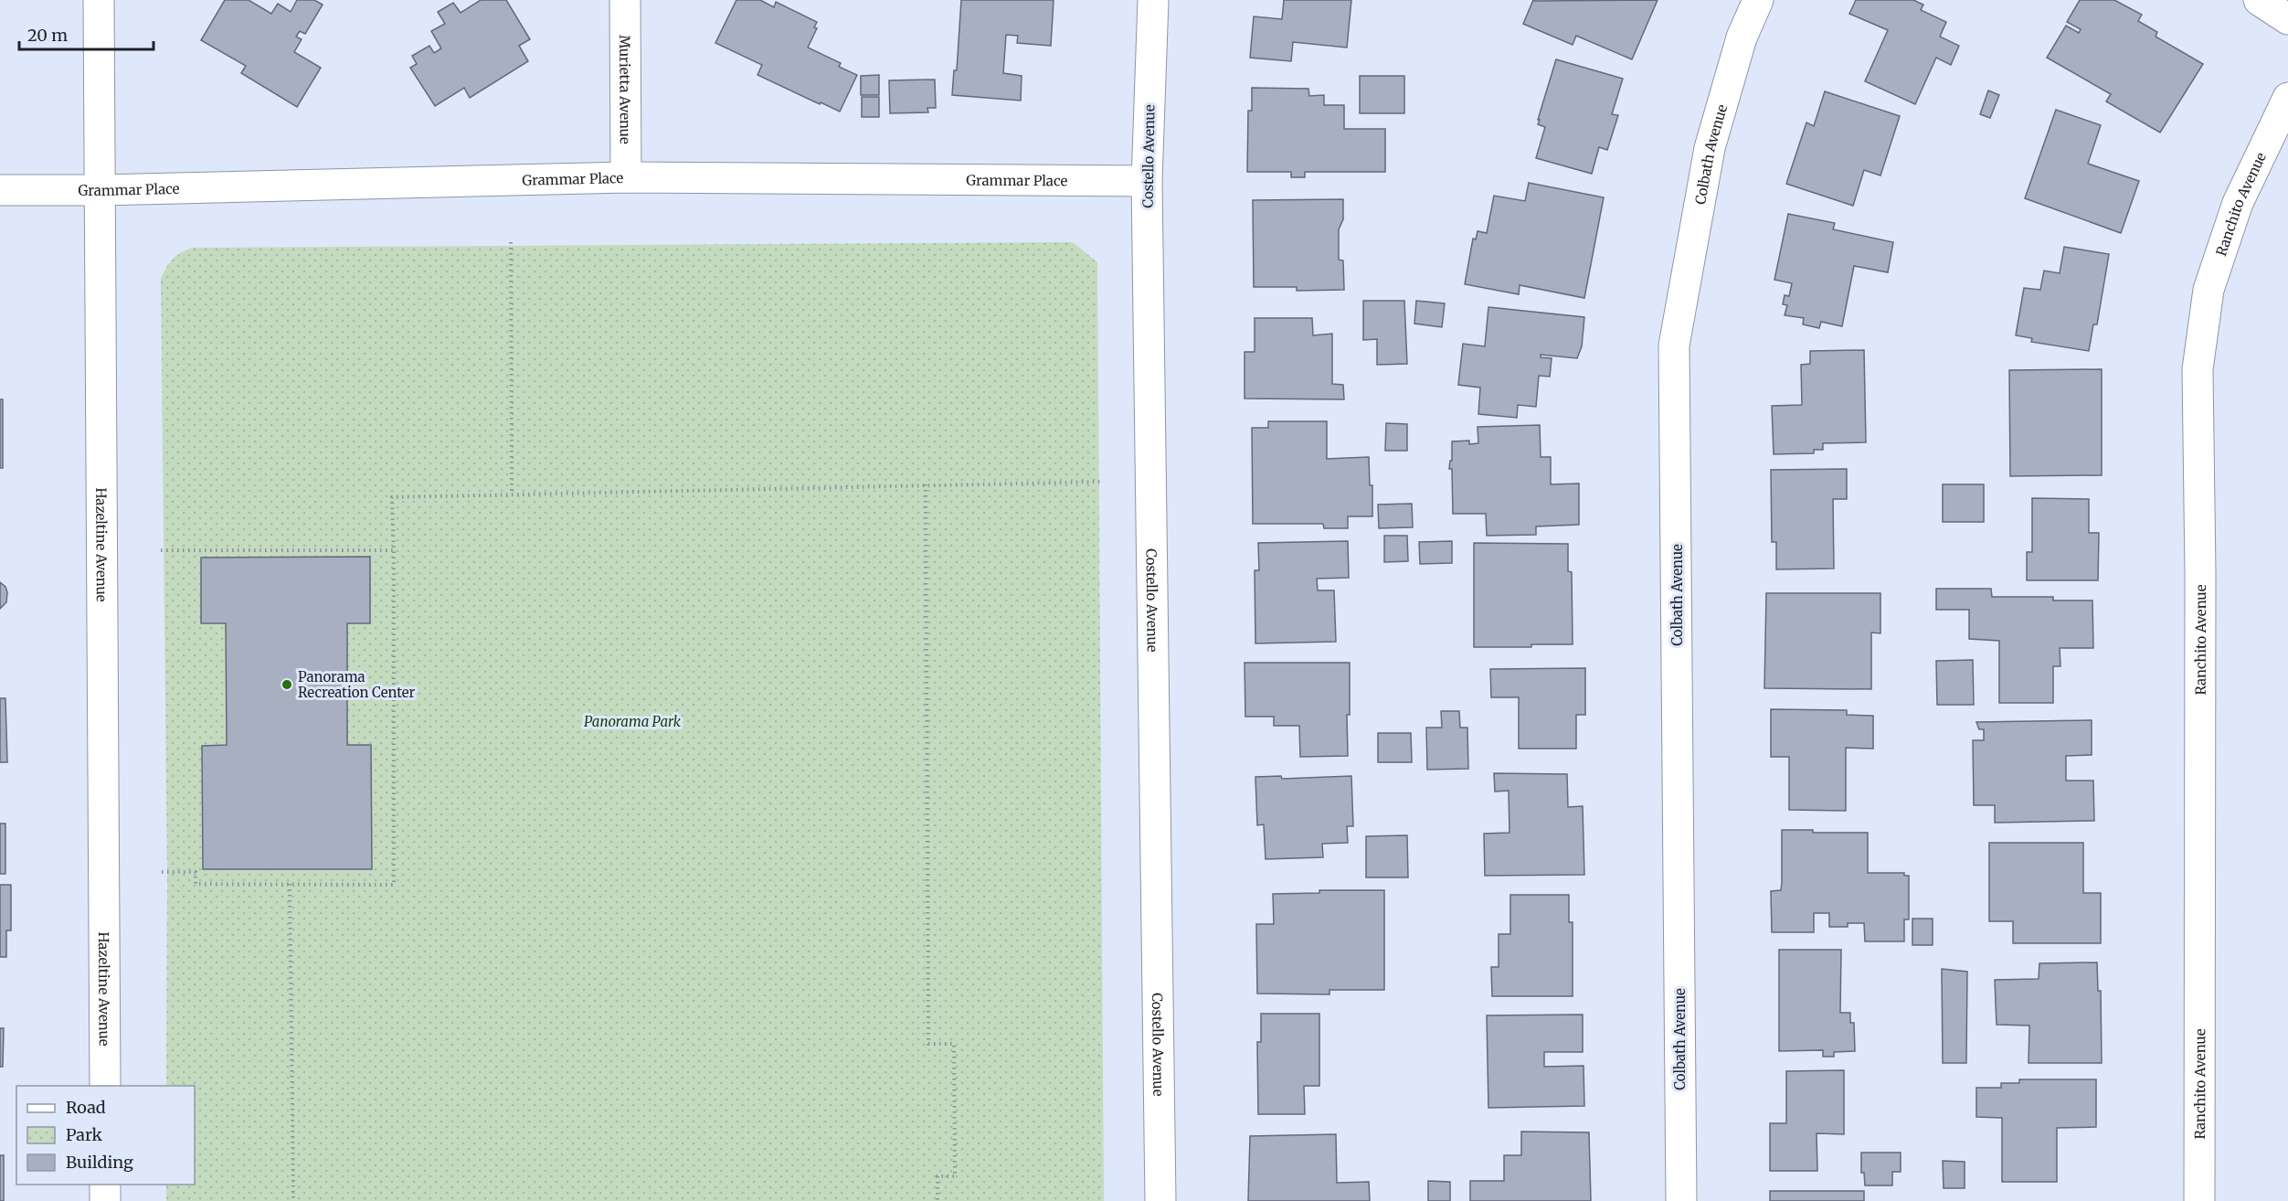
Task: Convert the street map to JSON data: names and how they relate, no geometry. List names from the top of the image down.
{
  "streets": {
    "street": [
      "Murietta Avenue",
      "Colbath Avenue",
      "Costello Avenue",
      "Grammar Place",
      "Ranchito Avenue",
      "Hazeltine Avenue"
    ]
  },
  "crossings": [
    ["Murietta Avenue", "Grammar Place"],
    ["Costello Avenue", "Grammar Place"],
    ["Grammar Place", "Hazeltine Avenue"]
  ],
  "parks": ["Panorama Park"],
  "places": ["Panorama Recreation Center"],
  "legend": ["Road", "Park", "Building"],
  "scale_bar": "20 m"
}
